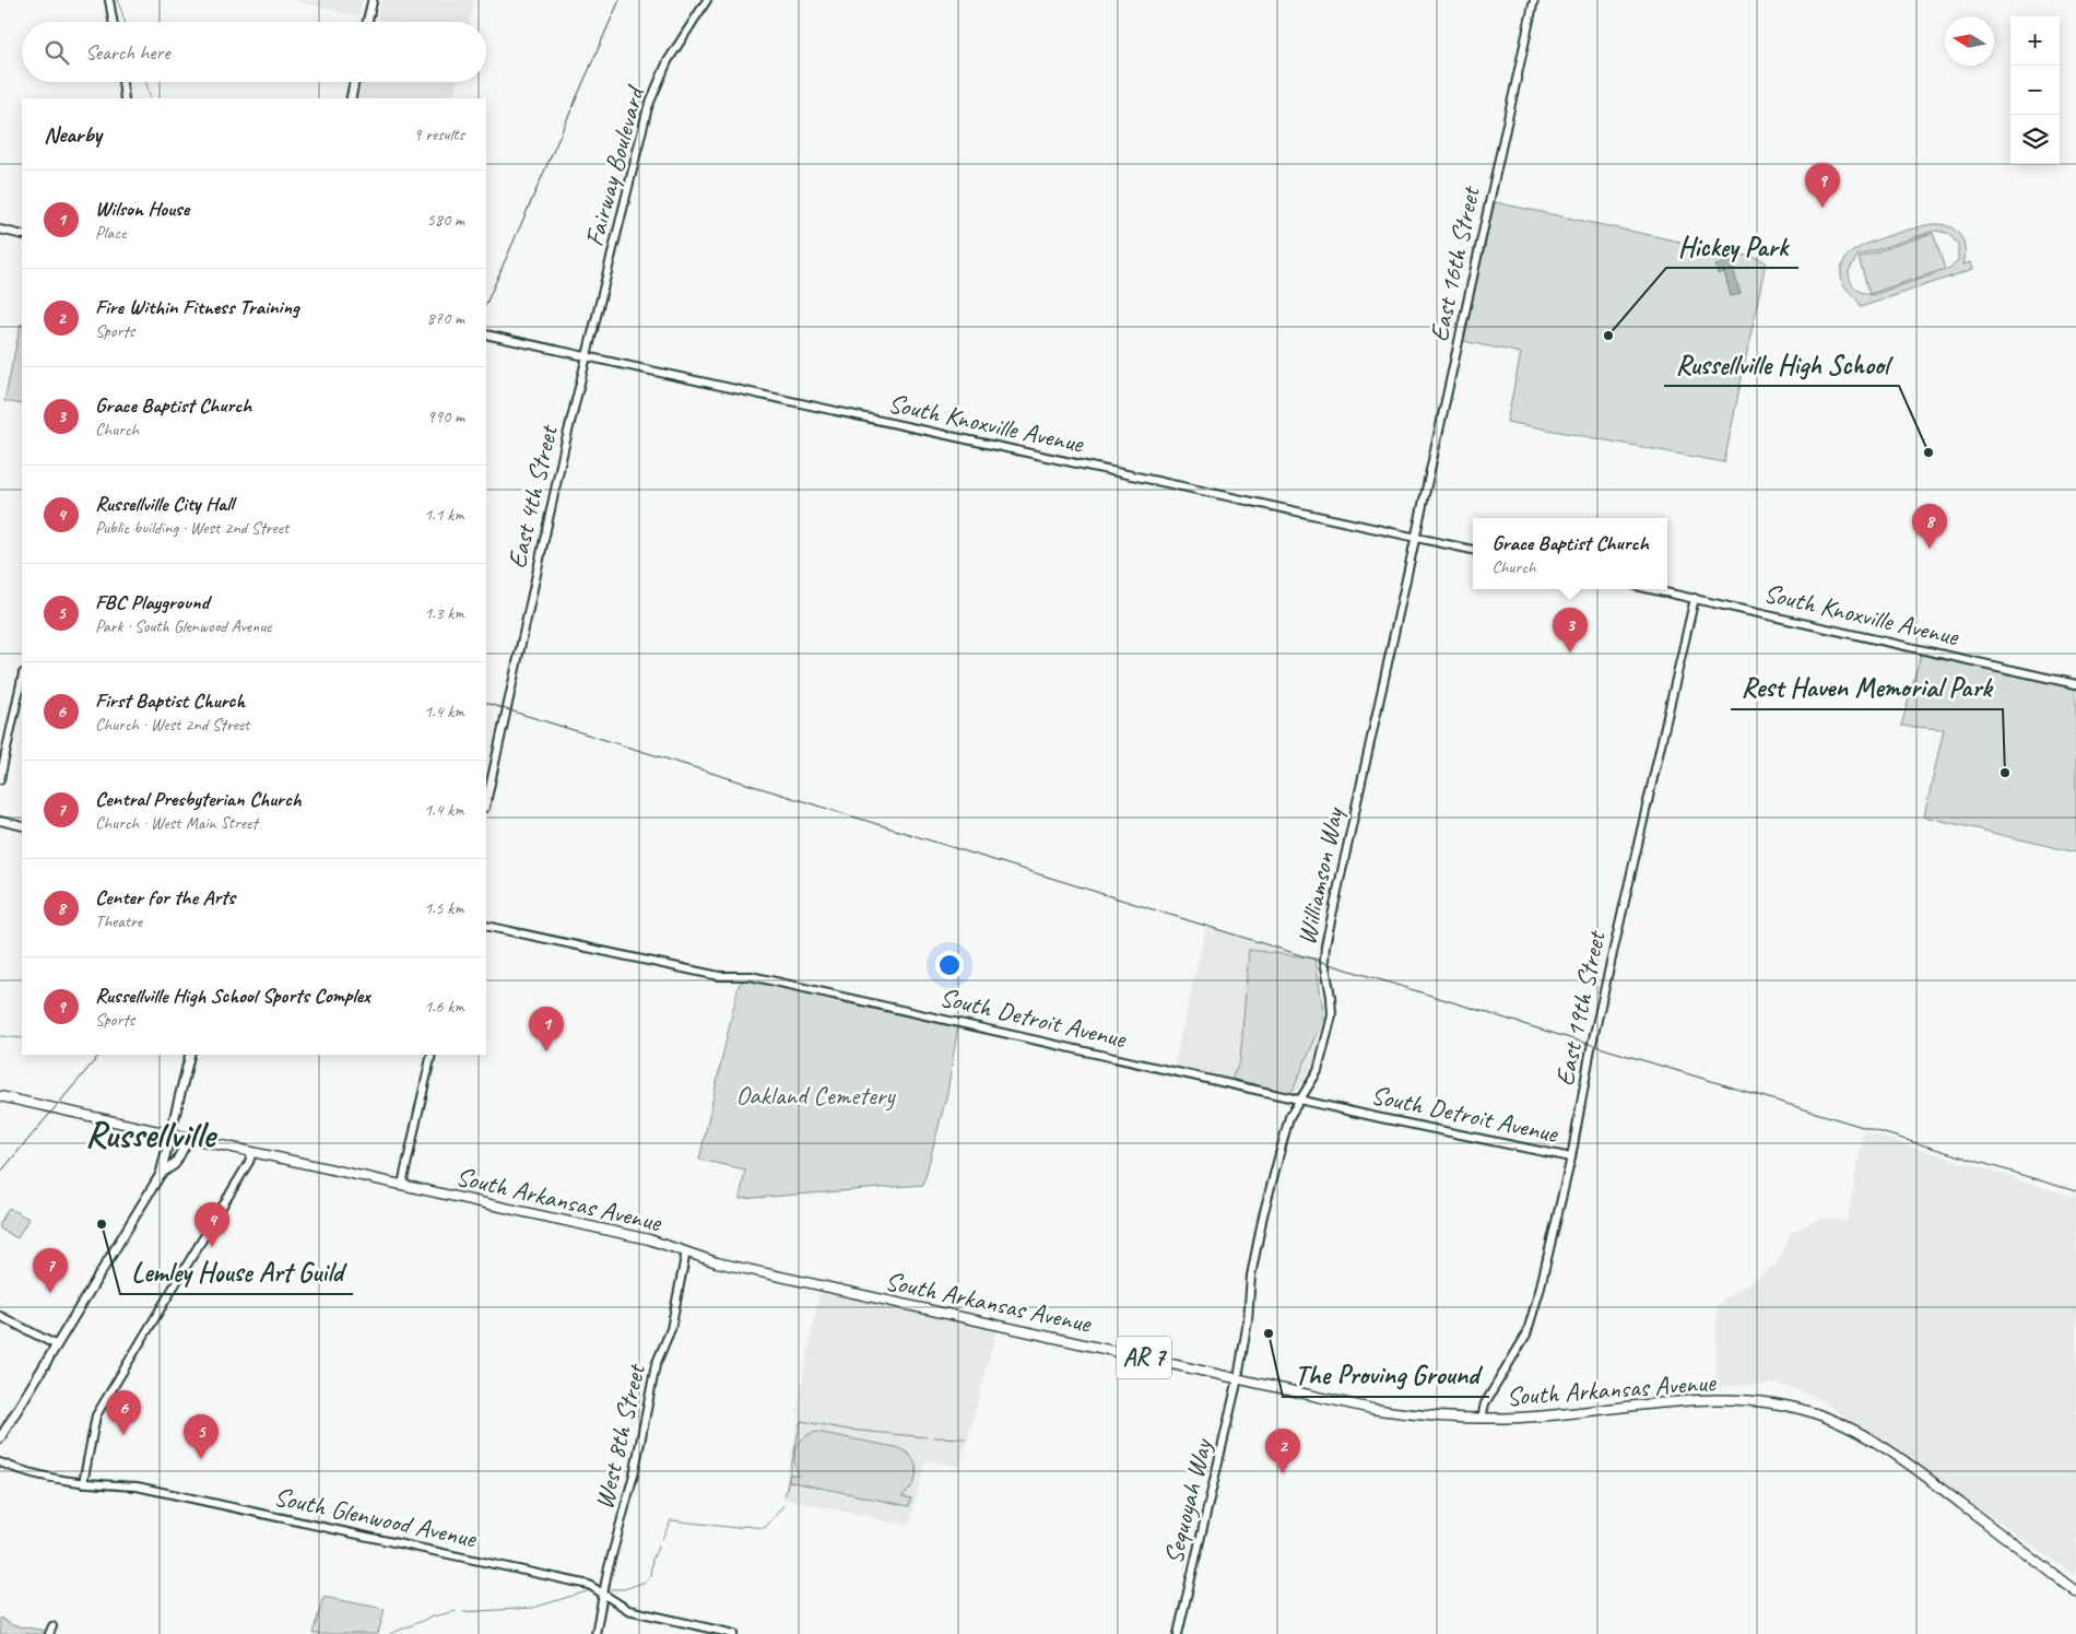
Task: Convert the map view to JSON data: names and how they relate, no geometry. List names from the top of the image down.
{
  "streets": {
    "highway": ["South Arkansas Avenue", "AR 7"],
    "street": [
      "Fairway Boulevard",
      "East 16th Street",
      "South Knoxville Avenue",
      "East 4th Street",
      "Williamson Way",
      "East 19th Street",
      "South Detroit Avenue",
      "West 8th Street",
      "Sequoyah Way",
      "South Glenwood Avenue"
    ]
  },
  "crossings": [
    ["Fairway Boulevard", "South Knoxville Avenue"],
    ["Fairway Boulevard", "East 4th Street"],
    ["East 16th Street", "South Knoxville Avenue"],
    ["East 16th Street", "Williamson Way"],
    ["South Knoxville Avenue", "East 4th Street"],
    ["South Knoxville Avenue", "Williamson Way"],
    ["South Knoxville Avenue", "East 19th Street"],
    ["Williamson Way", "South Detroit Avenue"],
    ["Williamson Way", "South Arkansas Avenue"],
    ["Williamson Way", "Sequoyah Way"],
    ["East 19th Street", "South Detroit Avenue"],
    ["East 19th Street", "South Arkansas Avenue"],
    ["South Arkansas Avenue", "AR 7"],
    ["South Arkansas Avenue", "West 8th Street"],
    ["South Arkansas Avenue", "Sequoyah Way"],
    ["West 8th Street", "South Glenwood Avenue"]
  ],
  "districts": ["Russellville"],
  "parks": ["Oakland Cemetery"],
  "places": [
    "Hickey Park",
    "Russellville High School",
    "Rest Haven Memorial Park",
    "Lemley House Art Guild",
    "The Proving Ground"
  ],
  "north": "left",
  "page": {
    "map_buttons": ["+", "−"],
    "search": "Search here",
    "heading": ["Nearby", "9 results"],
    "pins": [
      "9",
      "8",
      "3",
      "1",
      "4",
      "7",
      "6",
      "5",
      "2"
    ],
    "list": [
      {
        "mark": "1",
        "name": "Wilson House",
        "note": "Place",
        "value": "580 m"
      },
      {
        "mark": "2",
        "name": "Fire Within Fitness Training",
        "note": "Sports",
        "value": "870 m"
      },
      {
        "mark": "3",
        "name": "Grace Baptist Church",
        "note": "Church",
        "value": "990 m"
      },
      {
        "mark": "4",
        "name": "Russellville City Hall",
        "note": "Public building · West 2nd Street",
        "value": "1.1 km"
      },
      {
        "mark": "5",
        "name": "FBC Playground",
        "note": "Park · South Glenwood Avenue",
        "value": "1.3 km"
      },
      {
        "mark": "6",
        "name": "First Baptist Church",
        "note": "Church · West 2nd Street",
        "value": "1.4 km"
      },
      {
        "mark": "7",
        "name": "Central Presbyterian Church",
        "note": "Church · West Main Street",
        "value": "1.4 km"
      },
      {
        "mark": "8",
        "name": "Center for the Arts",
        "note": "Theatre",
        "value": "1.5 km"
      },
      {
        "mark": "9",
        "name": "Russellville High School Sports Complex",
        "note": "Sports",
        "value": "1.6 km"
      }
    ],
    "popup": ["Grace Baptist Church", "Church"]
  }
}
